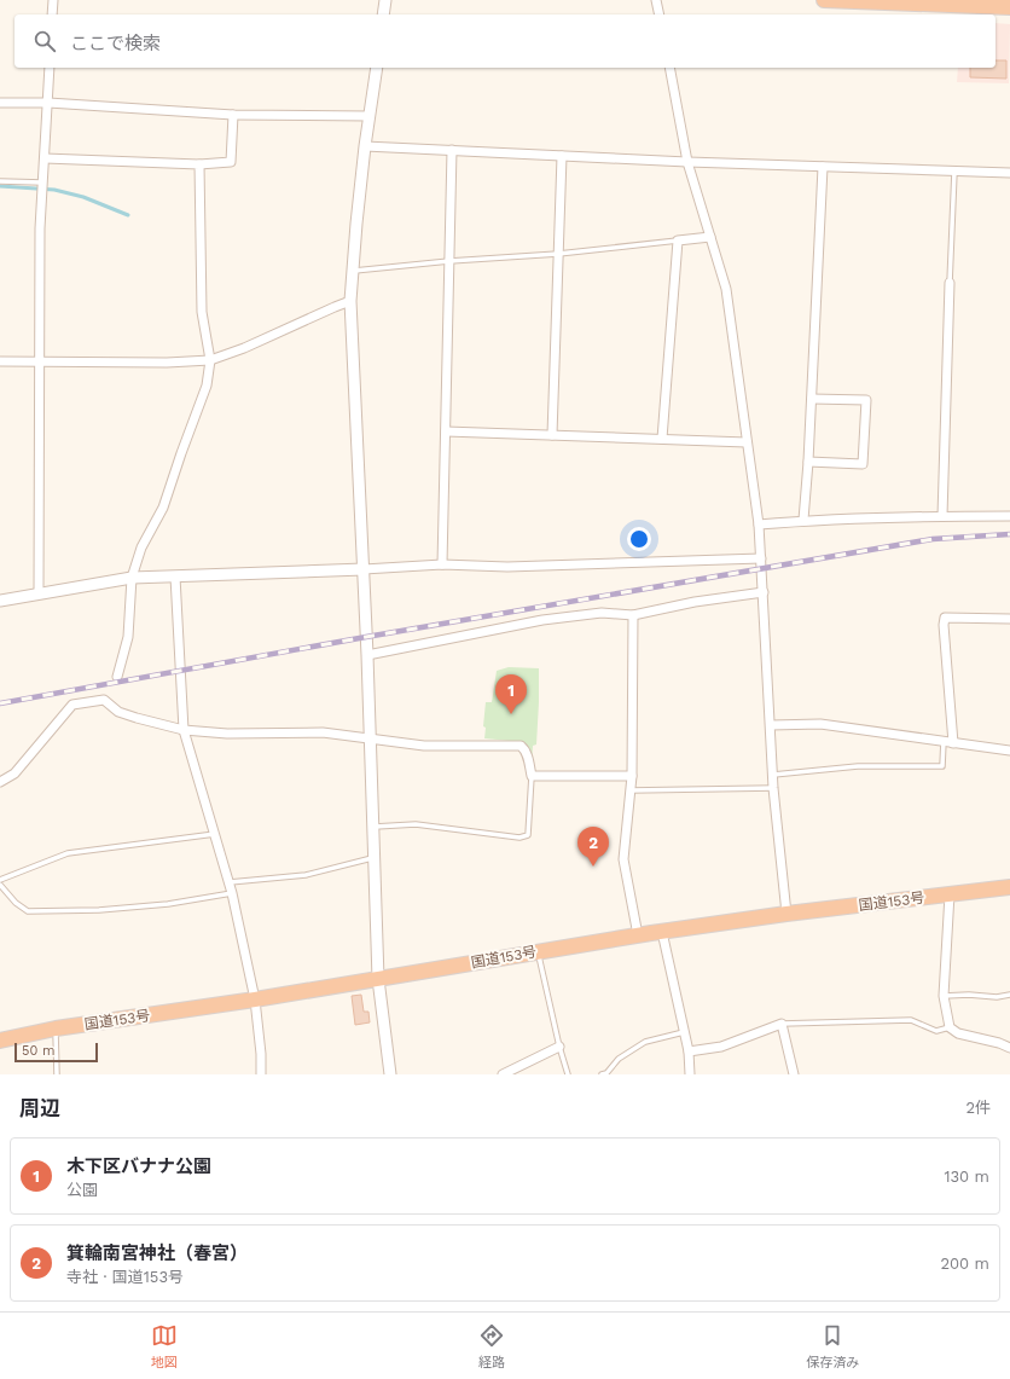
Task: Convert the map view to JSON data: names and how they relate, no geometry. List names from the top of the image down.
{
  "streets": {
    "highway": ["国道153号"]
  },
  "scale_bar": "50 m",
  "page": {
    "search": "ここで検索",
    "pins": ["1", "2"],
    "scale": "50 m",
    "heading": ["周辺", "2件"],
    "list": [
      {
        "mark": "1",
        "name": "木下区バナナ公園",
        "note": "公園",
        "value": "130 m"
      },
      {
        "mark": "2",
        "name": "箕輪南宮神社（春宮）",
        "note": "寺社 · 国道153号",
        "value": "200 m"
      }
    ],
    "nav": ["地図", "経路", "保存済み"]
  }
}
